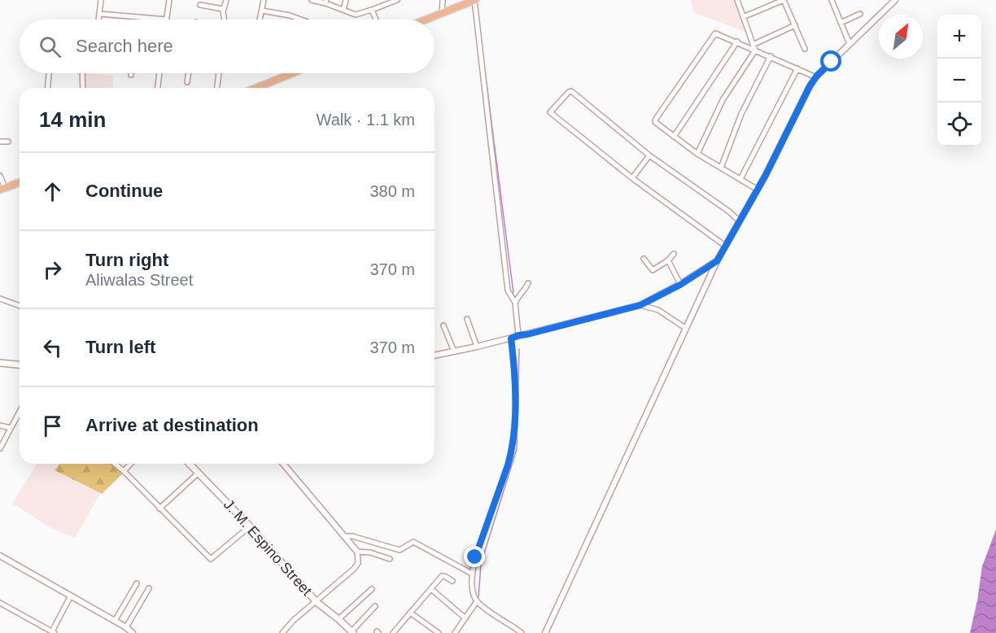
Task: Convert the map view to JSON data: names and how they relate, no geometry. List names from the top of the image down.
{
  "streets": {
    "main road": ["J. M. Espino Street"]
  },
  "north": "top right",
  "page": {
    "map_buttons": ["+", "−"],
    "search": "Search here",
    "heading": ["14 min", "Walk · 1.1 km"],
    "list": [
      ["Continue", "380 m"],
      ["Turn right", "Aliwalas Street", "370 m"],
      ["Turn left", "370 m"],
      "Arrive at destination"
    ]
  }
}
